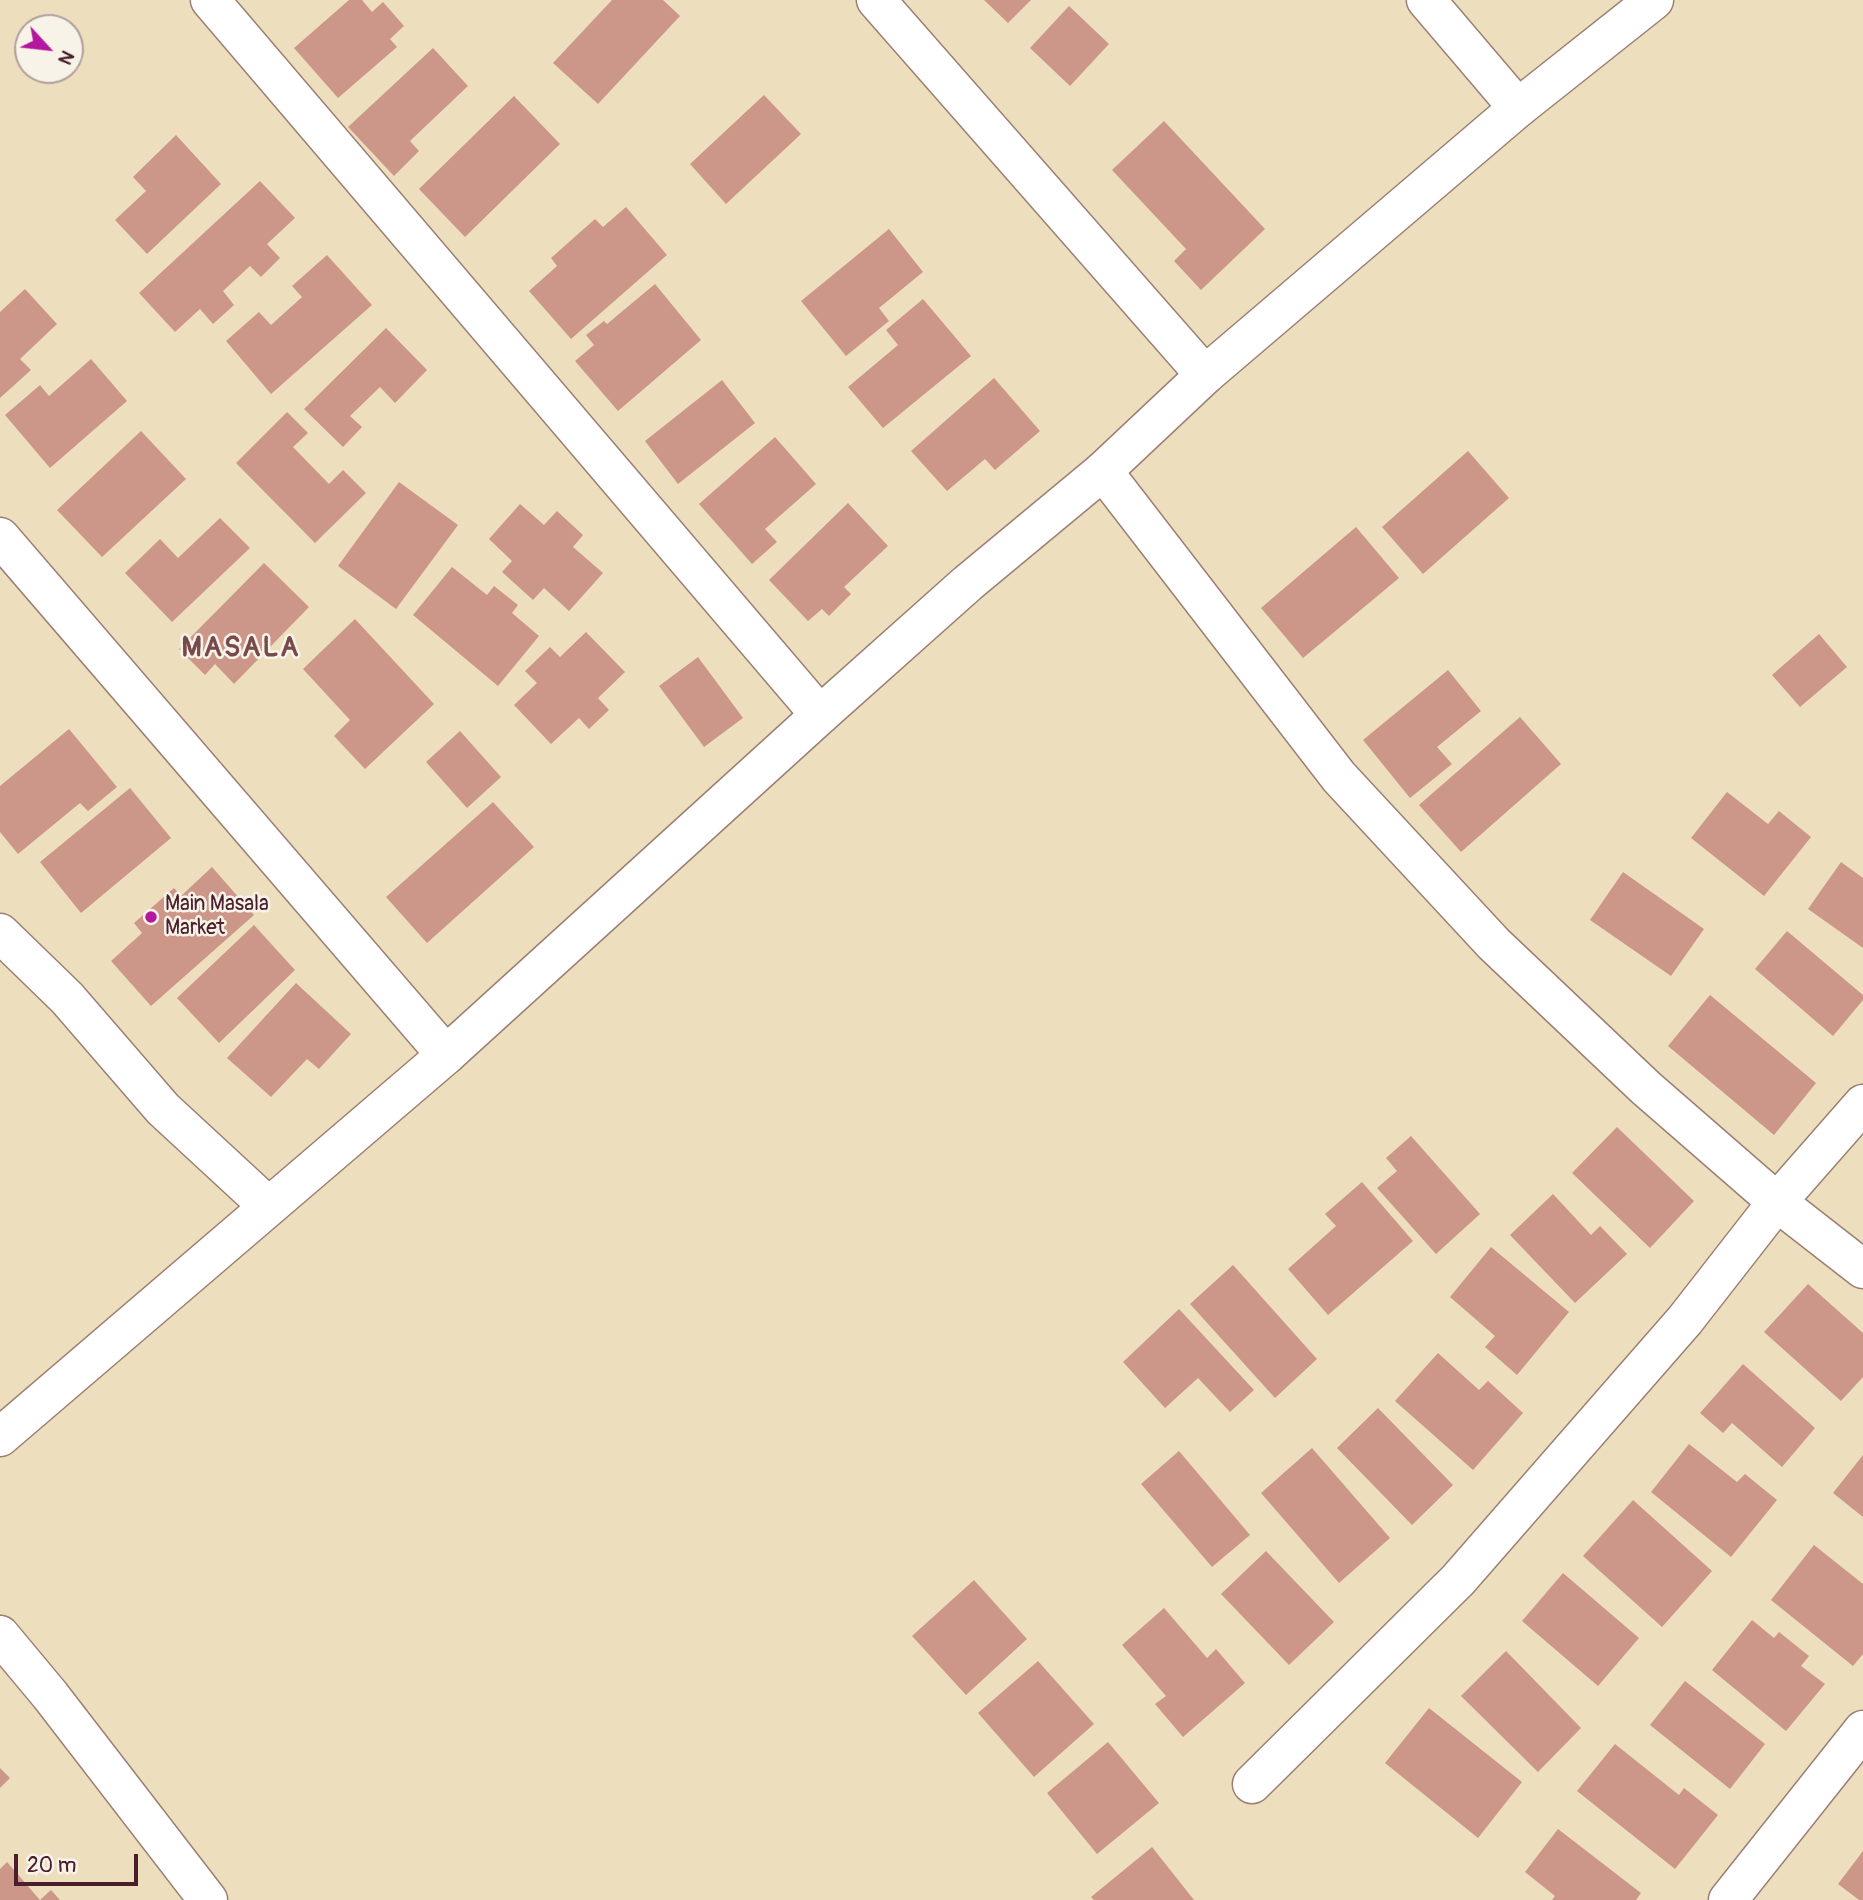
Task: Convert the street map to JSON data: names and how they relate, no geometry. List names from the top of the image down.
{
  "districts": ["MASALA"],
  "places": ["Main Masala Market"],
  "scale_bar": "20 m",
  "north": "bottom right"
}
